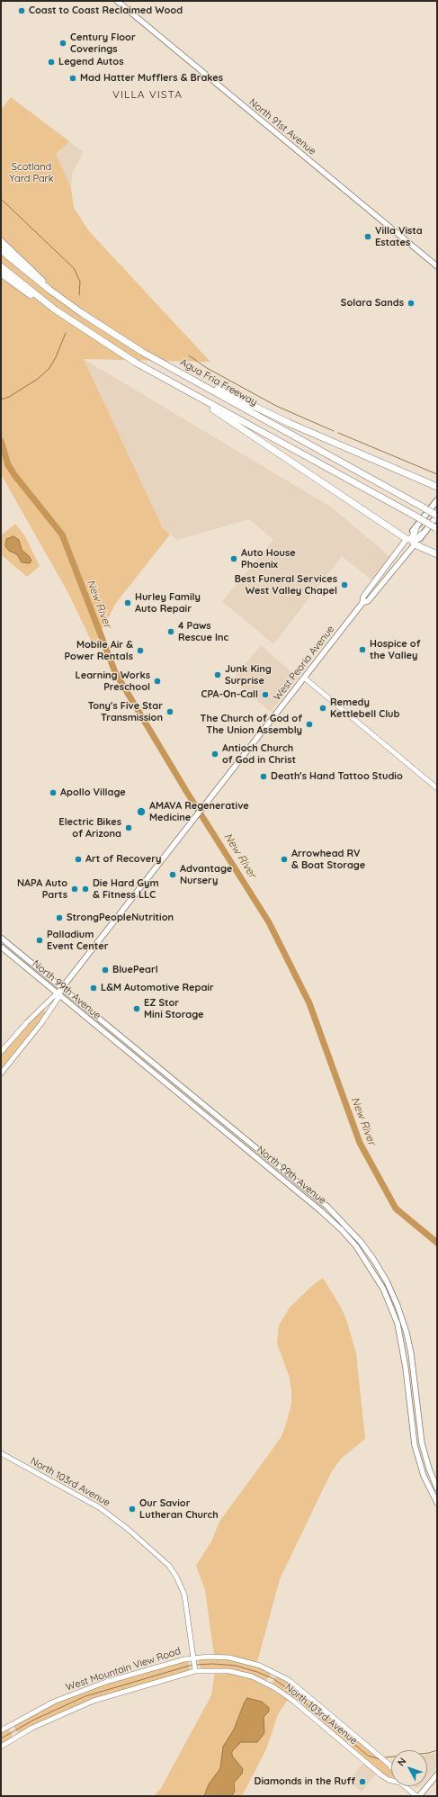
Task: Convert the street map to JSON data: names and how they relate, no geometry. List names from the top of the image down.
{
  "streets": {
    "highway": ["Agua Fria Freeway"],
    "main road": ["North 91st Avenue", "West Peoria Avenue", "North 99th Avenue"],
    "street": ["North 103rd Avenue", "West Mountain View Road"]
  },
  "crossings": [
    ["West Peoria Avenue", "North 99th Avenue"],
    ["North 103rd Avenue", "West Mountain View Road"]
  ],
  "districts": ["VILLA VISTA"],
  "water": ["New River"],
  "parks": ["Scotland Yard Park"],
  "places": [
    "Coast to Coast Reclaimed Wood",
    "Century Floor Coverings",
    "Legend Autos",
    "Mad Hatter Mufflers & Brakes",
    "Villa Vista Estates",
    "Solara Sands",
    "Auto House Phoenix",
    "Best Funeral Services West Valley Chapel",
    "Hurley Family Auto Repair",
    "4 Paws Rescue Inc",
    "Hospice of the Valley",
    "Mobile Air & Power Rentals",
    "Junk King Surprise",
    "Learning Works Preschool",
    "CPA-On-Call",
    "Remedy Kettlebell Club",
    "Tony's Five Star Transmission",
    "The Church of God of The Union Assembly",
    "Antioch Church of God in Christ",
    "Death's Hand Tattoo Studio",
    "Apollo Village",
    "AMAVA Regenerative Medicine",
    "Electric Bikes of Arizona",
    "Art of Recovery",
    "Arrowhead RV & Boat Storage",
    "Advantage Nursery",
    "NAPA Auto Parts",
    "Die Hard Gym & Fitness LLC",
    "StrongPeopleNutrition",
    "Palladium Event Center",
    "BluePearl",
    "L&M Automotive Repair",
    "EZ Stor Mini Storage",
    "Our Savior Lutheran Church",
    "Diamonds in the Ruff"
  ],
  "north": "top left"
}
